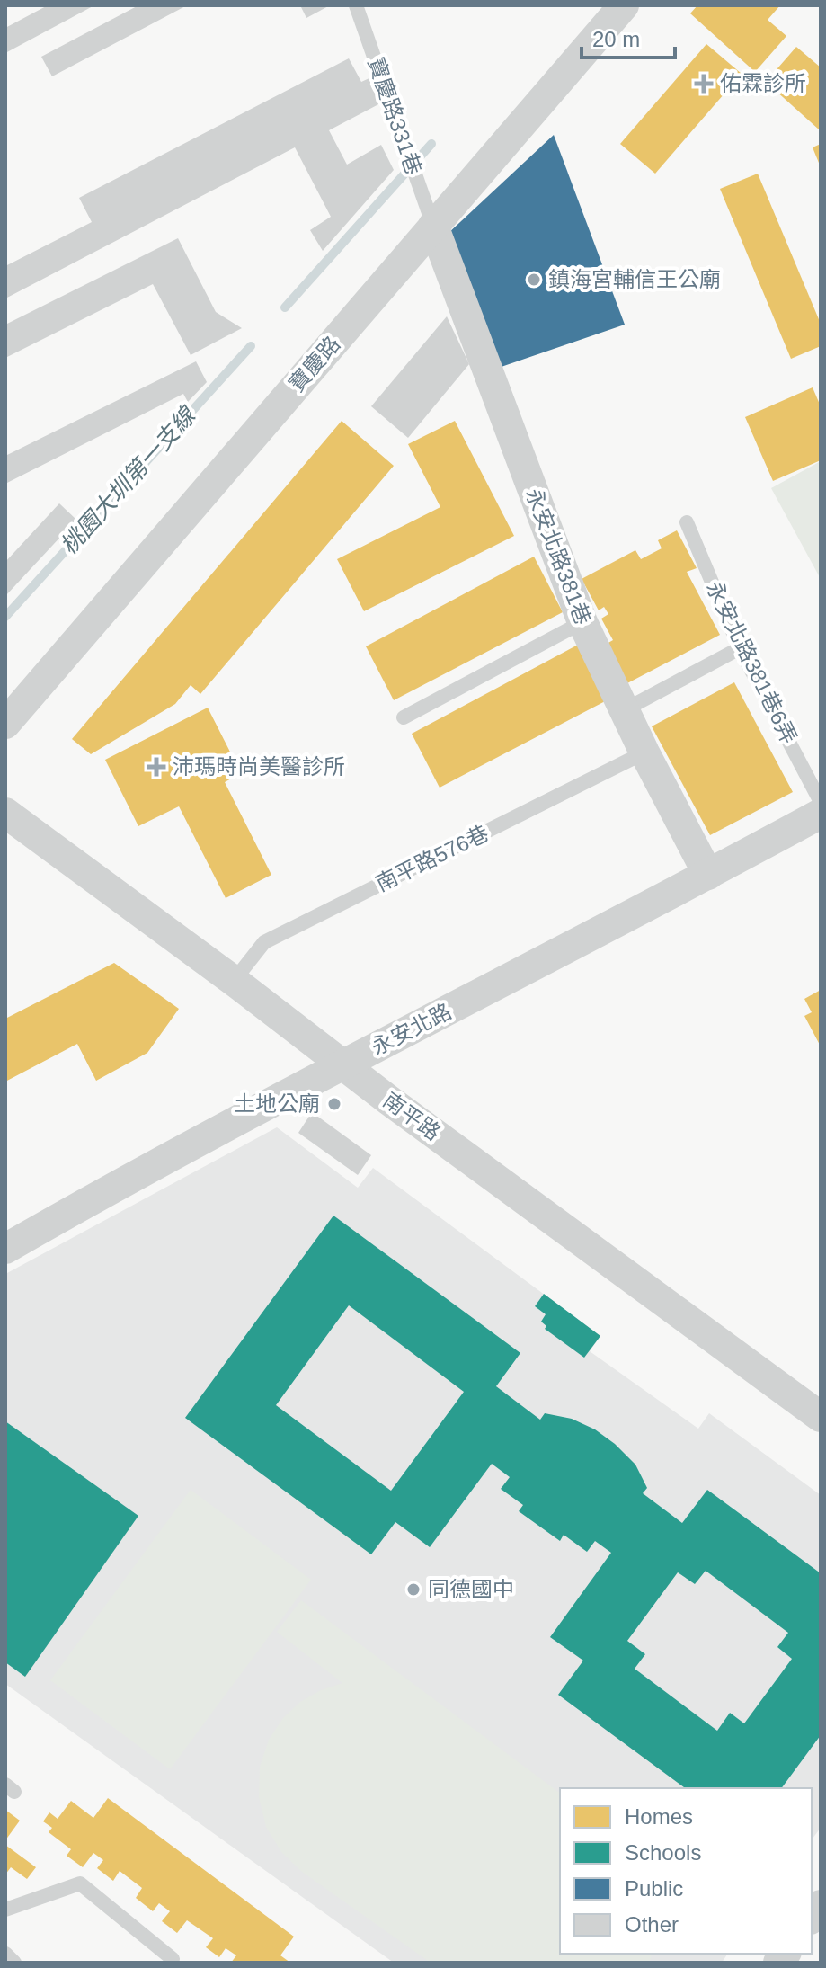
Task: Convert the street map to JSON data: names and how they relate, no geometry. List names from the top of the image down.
{
  "streets": {
    "street": [
      "寶慶路",
      "永安北路381巷",
      "永安北路",
      "南平路"
    ],
    "lane": ["寶慶路331巷", "永安北路381巷6弄", "南平路576巷"]
  },
  "crossings": [
    ["寶慶路331巷", "寶慶路"],
    ["寶慶路331巷", "永安北路381巷"],
    ["寶慶路", "永安北路381巷"],
    ["永安北路381巷", "南平路576巷"],
    ["永安北路381巷", "永安北路"],
    ["南平路576巷", "南平路"],
    ["永安北路", "南平路"]
  ],
  "water": ["桃園大圳第一支線"],
  "places": {
    "health": ["佑霖診所", "沛瑪時尚美醫診所"],
    "other": ["鎮海宮輔信王公廟", "土地公廟", "同德國中"]
  },
  "legend": [
    "Homes",
    "Schools",
    "Public",
    "Other"
  ],
  "scale_bar": "20 m"
}
